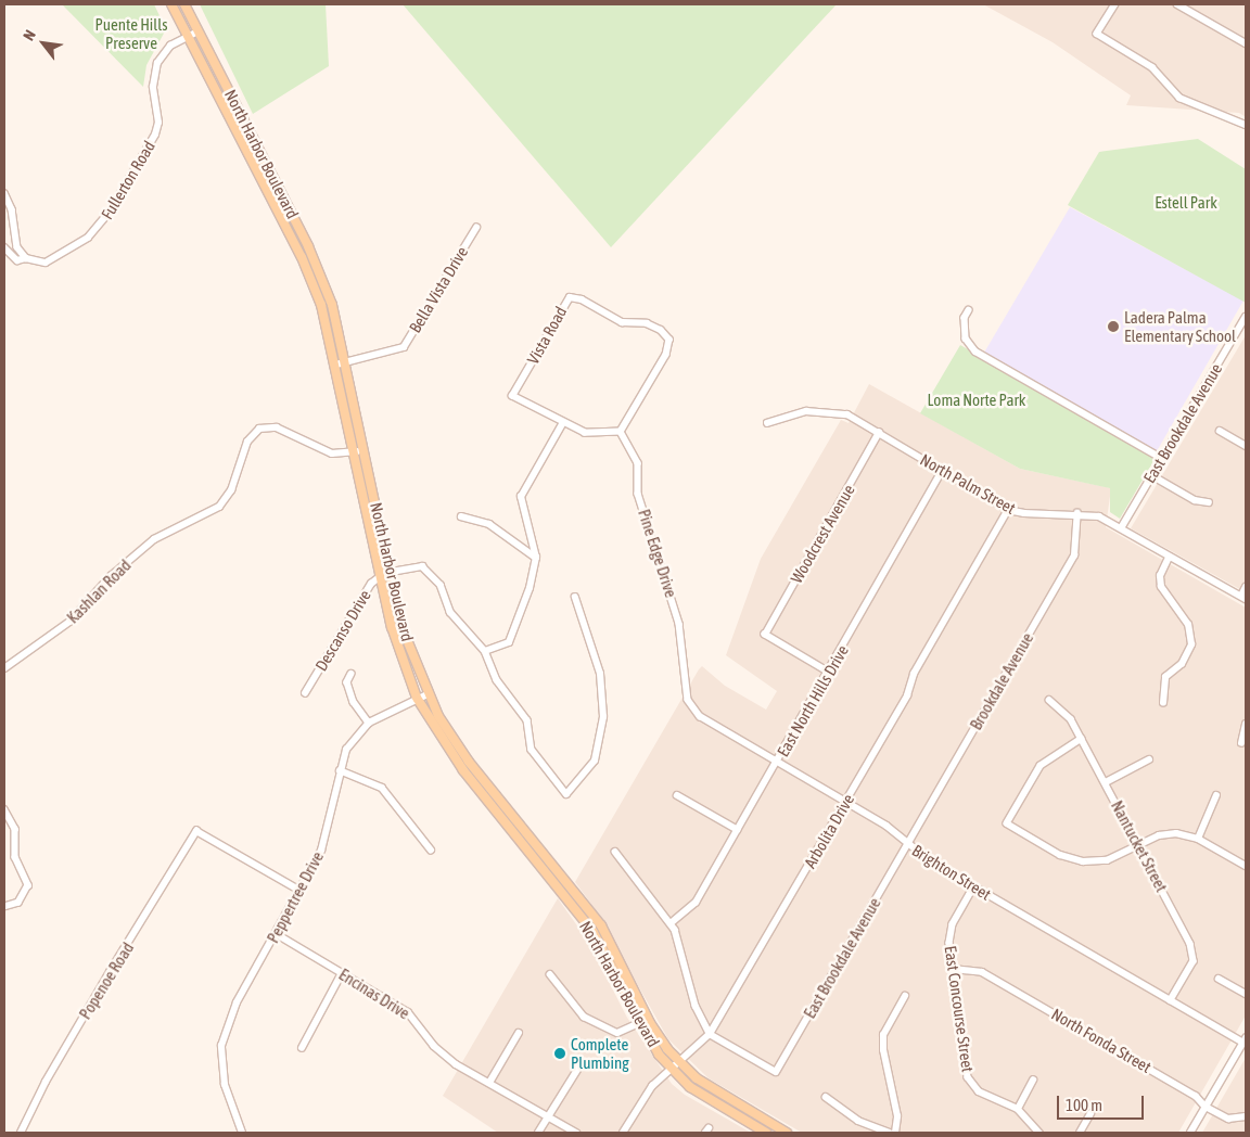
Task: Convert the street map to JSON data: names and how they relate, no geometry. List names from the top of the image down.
{
  "streets": {
    "main road": ["North Harbor Boulevard"],
    "street": [
      "Fullerton Road",
      "Bella Vista Drive",
      "Vista Road",
      "East Brookdale Avenue",
      "North Palm Street",
      "Woodcrest Avenue",
      "Pine Edge Drive",
      "Kashlan Road",
      "Descanso Drive",
      "Brookdale Avenue",
      "East North Hills Drive",
      "Arbolita Drive",
      "Nantucket Street",
      "Brighton Street",
      "Peppertree Drive",
      "Popenoe Road",
      "Encinas Drive",
      "East Concourse Street",
      "North Fonda Street"
    ]
  },
  "crossings": [
    ["North Harbor Boulevard", "Fullerton Road"],
    ["North Harbor Boulevard", "Bella Vista Drive"],
    ["North Harbor Boulevard", "Kashlan Road"],
    ["North Harbor Boulevard", "Descanso Drive"],
    ["North Harbor Boulevard", "Arbolita Drive"],
    ["North Harbor Boulevard", "Peppertree Drive"],
    ["Vista Road", "Pine Edge Drive"],
    ["East Brookdale Avenue", "North Palm Street"],
    ["East Brookdale Avenue", "Brookdale Avenue"],
    ["East Brookdale Avenue", "Arbolita Drive"],
    ["East Brookdale Avenue", "Brighton Street"],
    ["North Palm Street", "Woodcrest Avenue"],
    ["North Palm Street", "Brookdale Avenue"],
    ["North Palm Street", "East North Hills Drive"],
    ["North Palm Street", "Arbolita Drive"],
    ["Woodcrest Avenue", "East North Hills Drive"],
    ["Pine Edge Drive", "Brighton Street"],
    ["Brookdale Avenue", "Brighton Street"],
    ["East North Hills Drive", "Brighton Street"],
    ["Arbolita Drive", "Brighton Street"],
    ["Nantucket Street", "Brighton Street"],
    ["Brighton Street", "East Concourse Street"],
    ["Peppertree Drive", "Popenoe Road"],
    ["Peppertree Drive", "Encinas Drive"],
    ["East Concourse Street", "North Fonda Street"]
  ],
  "parks": ["Puente Hills Preserve", "Estell Park", "Loma Norte Park"],
  "places": ["Ladera Palma Elementary School", "Complete Plumbing"],
  "scale_bar": "100 m",
  "north": "top left"
}
